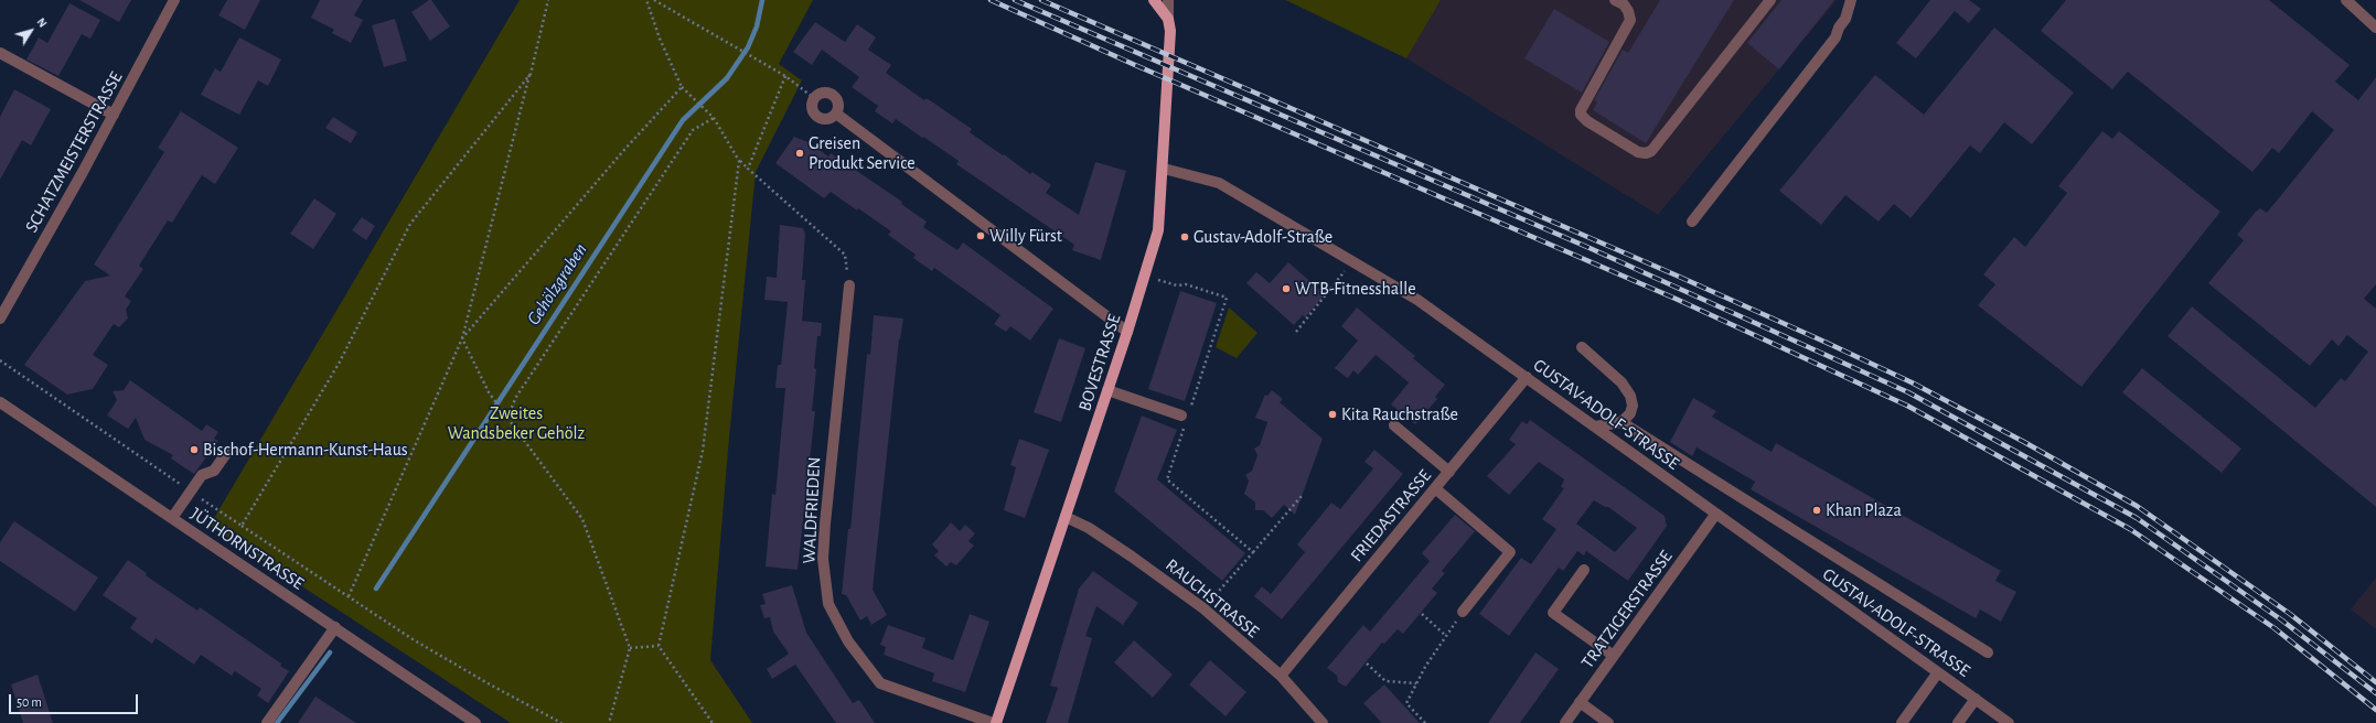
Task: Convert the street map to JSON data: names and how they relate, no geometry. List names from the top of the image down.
{
  "streets": {
    "main road": ["BOVESTRASSE"],
    "street": [
      "SCHATZMEISTERSTRASSE",
      "GUSTAV-ADOLF-STRASSE",
      "WALDFRIEDEN",
      "FRIEDASTRASSE",
      "JÜTHORNSTRASSE",
      "RAUCHSTRASSE",
      "TRATZIGERSTRASSE"
    ]
  },
  "crossings": [
    ["BOVESTRASSE", "GUSTAV-ADOLF-STRASSE"],
    ["BOVESTRASSE", "WALDFRIEDEN"],
    ["BOVESTRASSE", "RAUCHSTRASSE"],
    ["GUSTAV-ADOLF-STRASSE", "FRIEDASTRASSE"],
    ["GUSTAV-ADOLF-STRASSE", "TRATZIGERSTRASSE"],
    ["FRIEDASTRASSE", "RAUCHSTRASSE"]
  ],
  "water": ["Gehölzgraben"],
  "parks": ["Zweites Wandsbeker Gehölz"],
  "places": [
    "Greisen Produkt Service",
    "Willy Fürst",
    "Gustav-Adolf-Straße",
    "WTB-Fitnesshalle",
    "Kita Rauchstraße",
    "Bischof-Hermann-Kunst-Haus",
    "Khan Plaza"
  ],
  "scale_bar": "50 m",
  "north": "top right"
}
